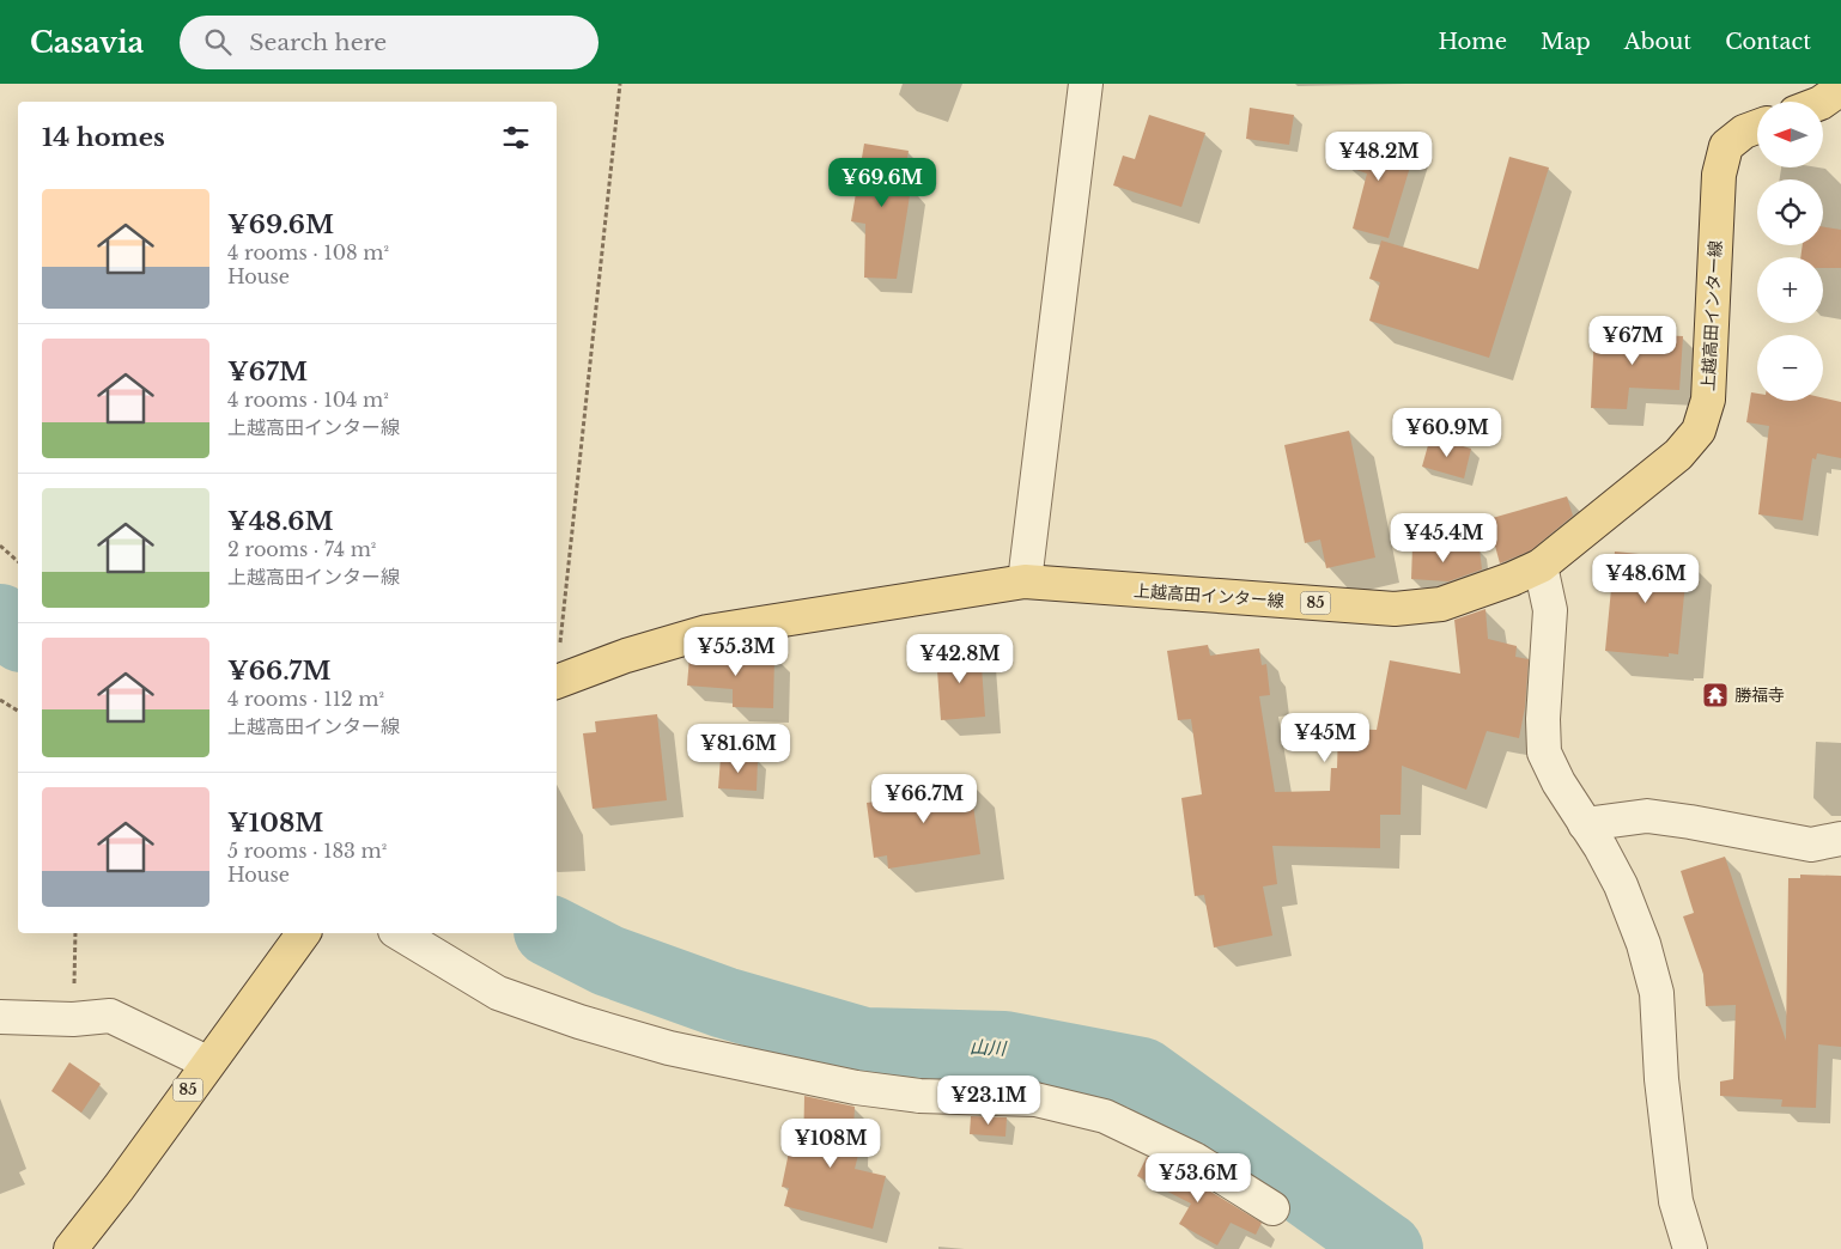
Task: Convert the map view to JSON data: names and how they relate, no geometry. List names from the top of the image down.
{
  "streets": {
    "main road": ["上越高田インター線", "85"]
  },
  "water": ["山川"],
  "places": {
    "temple": ["勝福寺"]
  },
  "north": "left",
  "page": {
    "header": "Casavia",
    "search": "Search here",
    "nav": [
      "Home",
      "Map",
      "About",
      "Contact"
    ],
    "map_buttons": ["+", "−"],
    "heading": "14 homes",
    "price": [
      "¥48.2M",
      "¥69.6M",
      "¥67M",
      "¥60.9M",
      "¥45.4M",
      "¥48.6M",
      "¥55.3M",
      "¥42.8M",
      "¥45M",
      "¥81.6M",
      "¥66.7M",
      "¥23.1M",
      "¥108M",
      "¥53.6M"
    ],
    "list": [
      {
        "name": "¥69.6M",
        "note": "4 rooms · 108 m² · House"
      },
      {
        "name": "¥67M",
        "note": "4 rooms · 104 m² · 上越高田インター線"
      },
      {
        "name": "¥48.6M",
        "note": "2 rooms · 74 m² · 上越高田インター線"
      },
      {
        "name": "¥66.7M",
        "note": "4 rooms · 112 m² · 上越高田インター線"
      },
      {
        "name": "¥108M",
        "note": "5 rooms · 183 m² · House"
      }
    ]
  }
}
